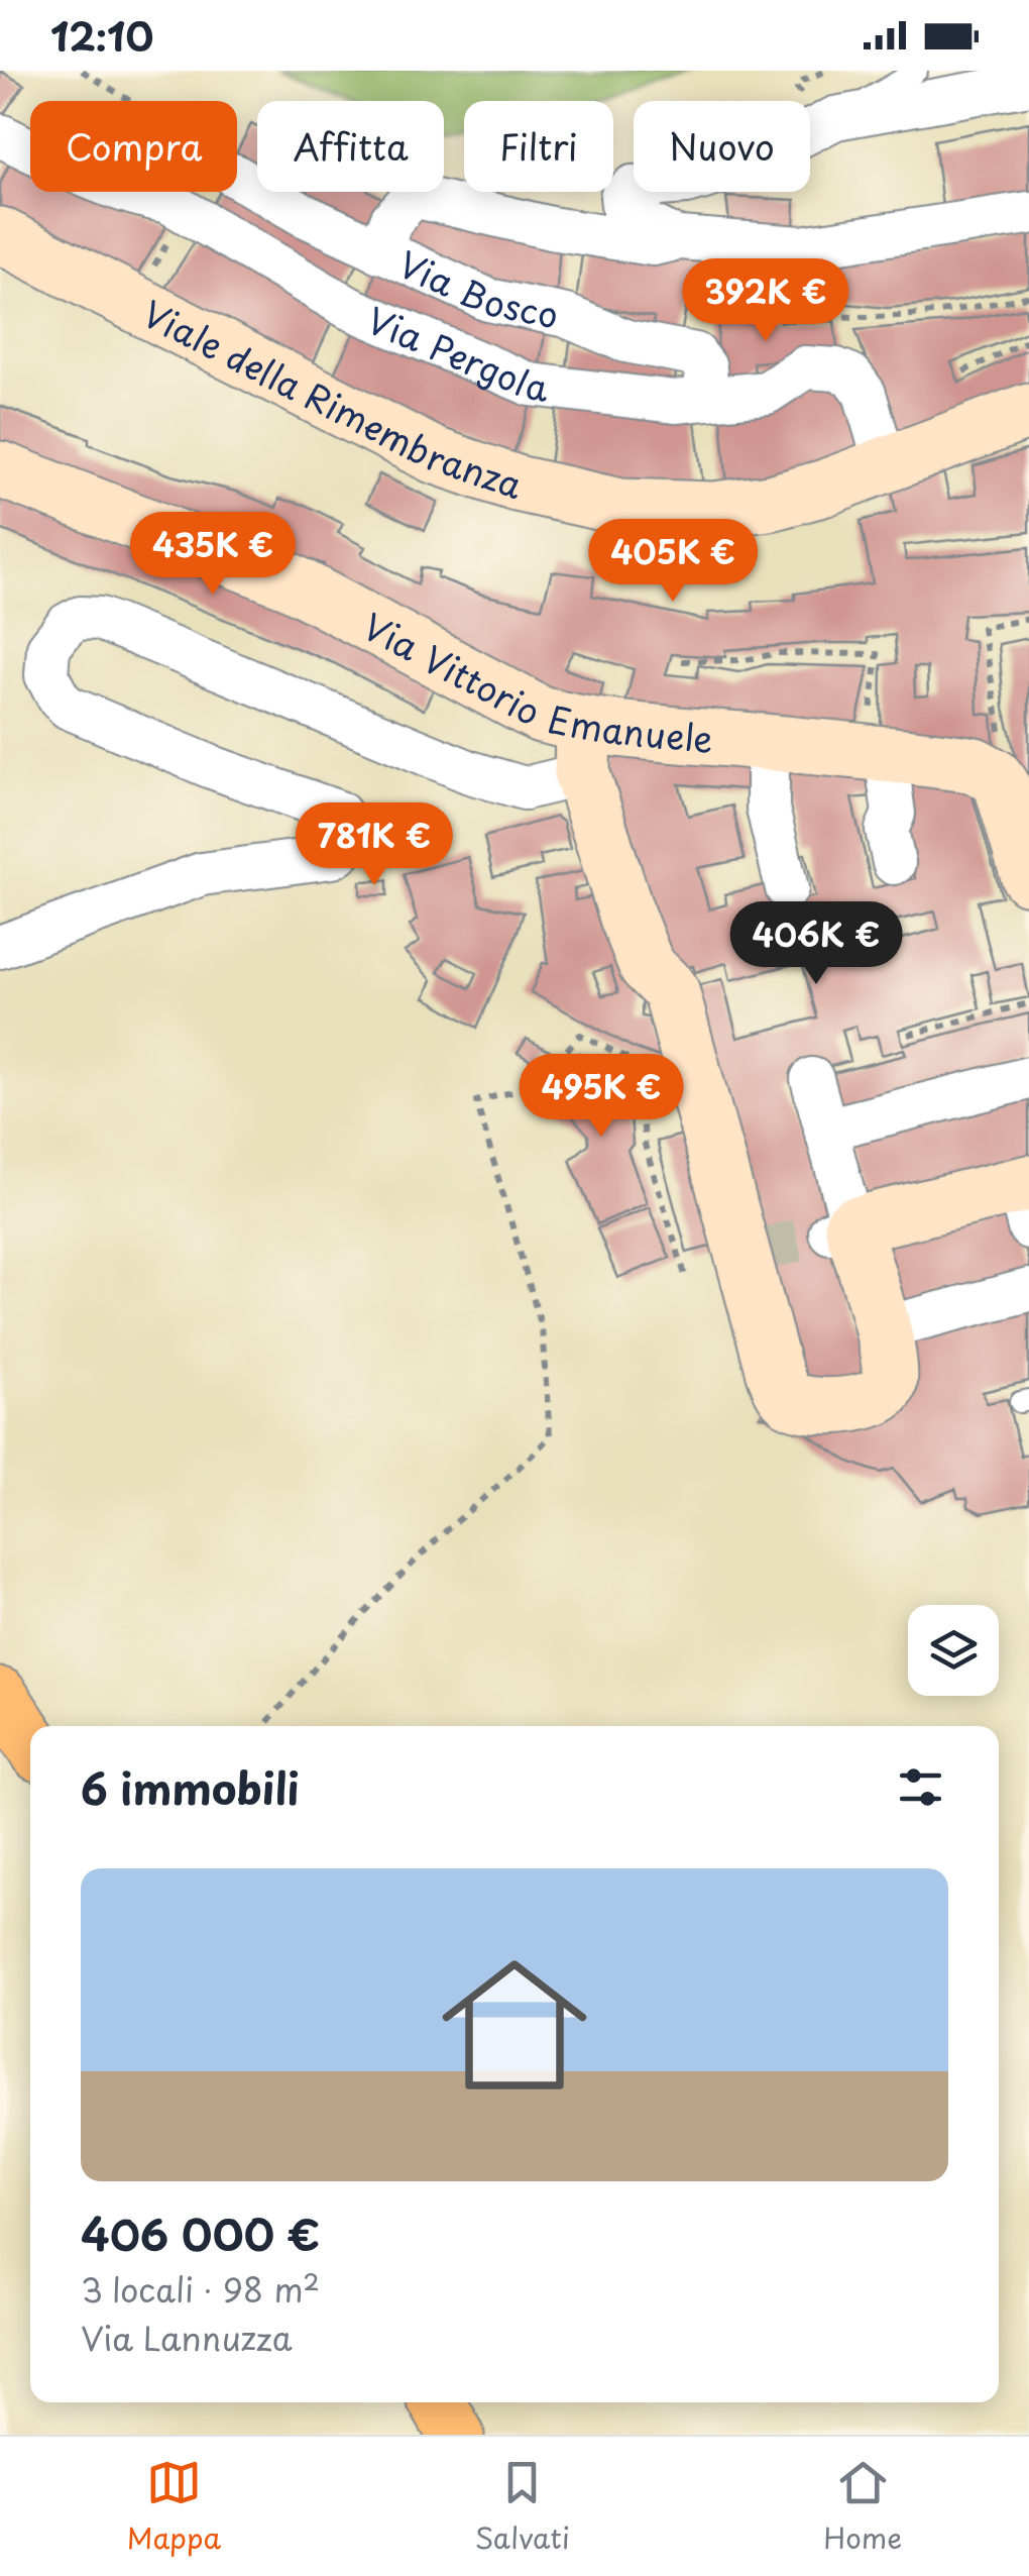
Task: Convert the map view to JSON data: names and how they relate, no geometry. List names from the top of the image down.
{
  "streets": {
    "main road": ["Viale della Rimembranza", "Via Vittorio Emanuele"],
    "street": ["Via Bosco", "Via Pergola"]
  },
  "crossings": [
    ["Via Pergola", "Viale della Rimembranza"]
  ],
  "page": {
    "status": "12:10",
    "chip": [
      "Compra",
      "Affitta",
      "Filtri",
      "Nuovo"
    ],
    "price": [
      "392K €",
      "435K €",
      "405K €",
      "781K €",
      "406K €",
      "495K €"
    ],
    "heading": "6 immobili",
    "list": [
      {
        "name": "406 000 €",
        "note": "3 locali · 98 m² · Via Lannuzza"
      }
    ],
    "tabs": ["Mappa", "Salvati", "Home"]
  }
}
